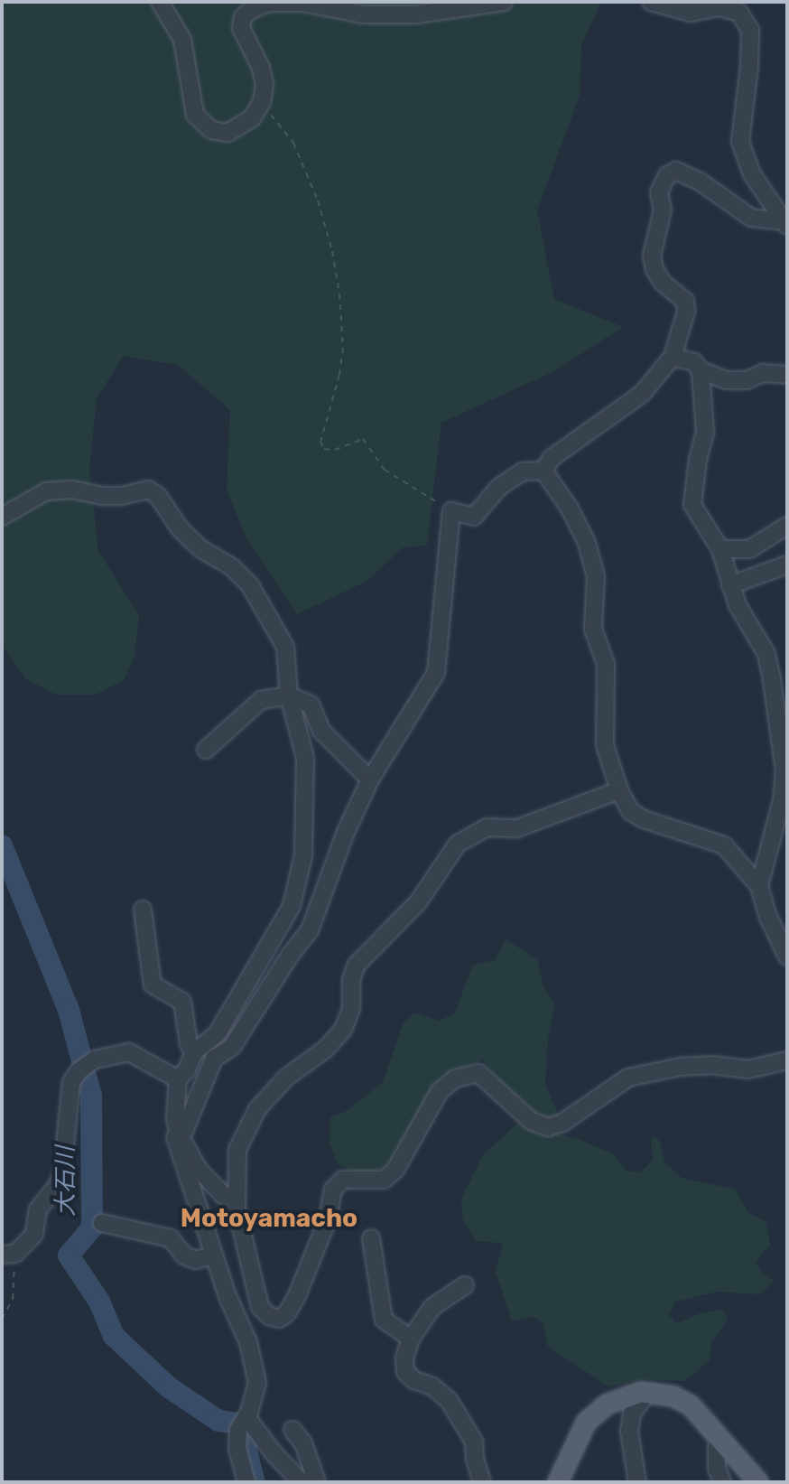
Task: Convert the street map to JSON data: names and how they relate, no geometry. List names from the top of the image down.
{
  "districts": ["Motoyamacho"],
  "water": ["大石川"]
}
